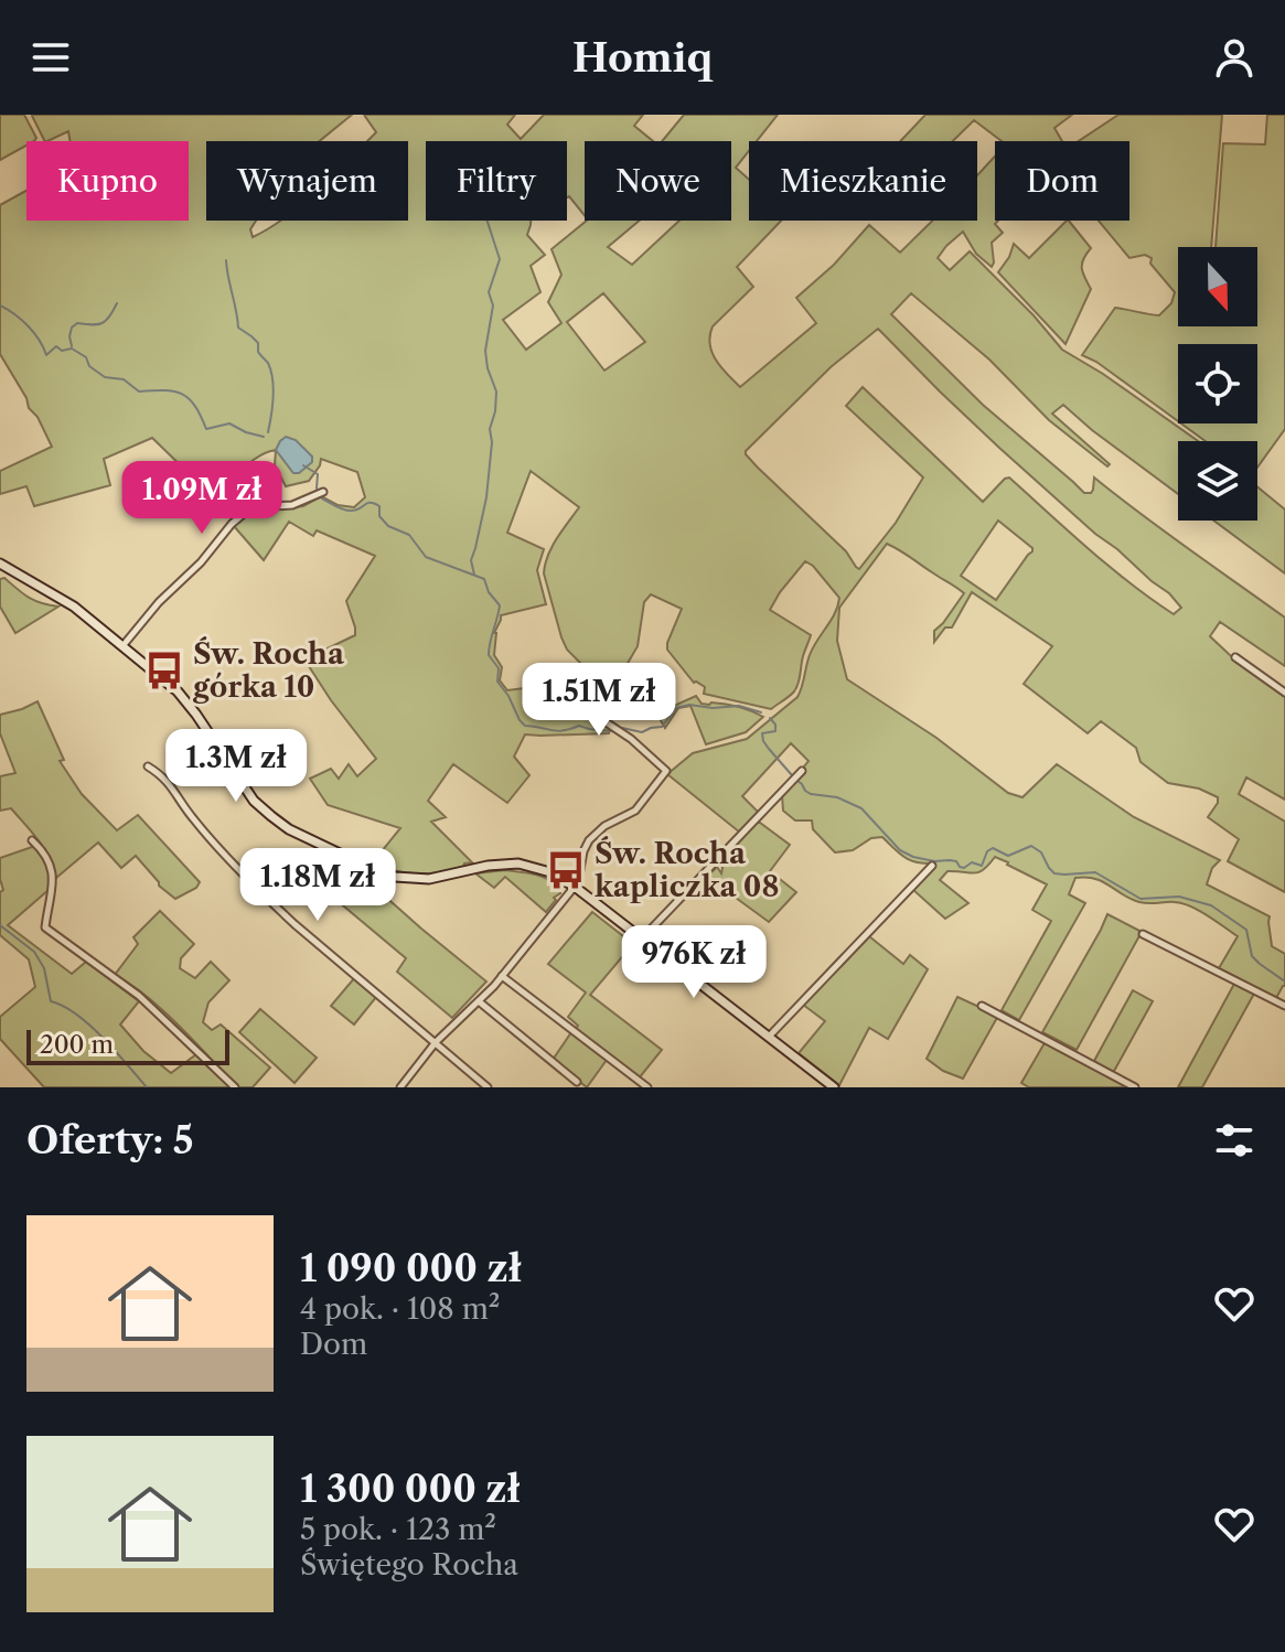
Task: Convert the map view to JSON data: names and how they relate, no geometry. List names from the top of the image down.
{
  "places": {
    "bus stop": ["Św. Rocha górka 10", "Św. Rocha kapliczka 08"]
  },
  "scale_bar": "200 m",
  "north": "bottom",
  "page": {
    "header": "Homiq",
    "chip": [
      "Kupno",
      "Wynajem",
      "Filtry",
      "Nowe",
      "Mieszkanie",
      "Dom"
    ],
    "price": [
      "1.09M zł",
      "1.51M zł",
      "1.3M zł",
      "1.18M zł",
      "976K zł"
    ],
    "scale": "200 m",
    "heading": "Oferty: 5",
    "list": [
      {
        "name": "1 090 000 zł",
        "note": "4 pok. · 108 m² · Dom"
      },
      {
        "name": "1 300 000 zł",
        "note": "5 pok. · 123 m² · Świętego Rocha"
      }
    ]
  }
}
